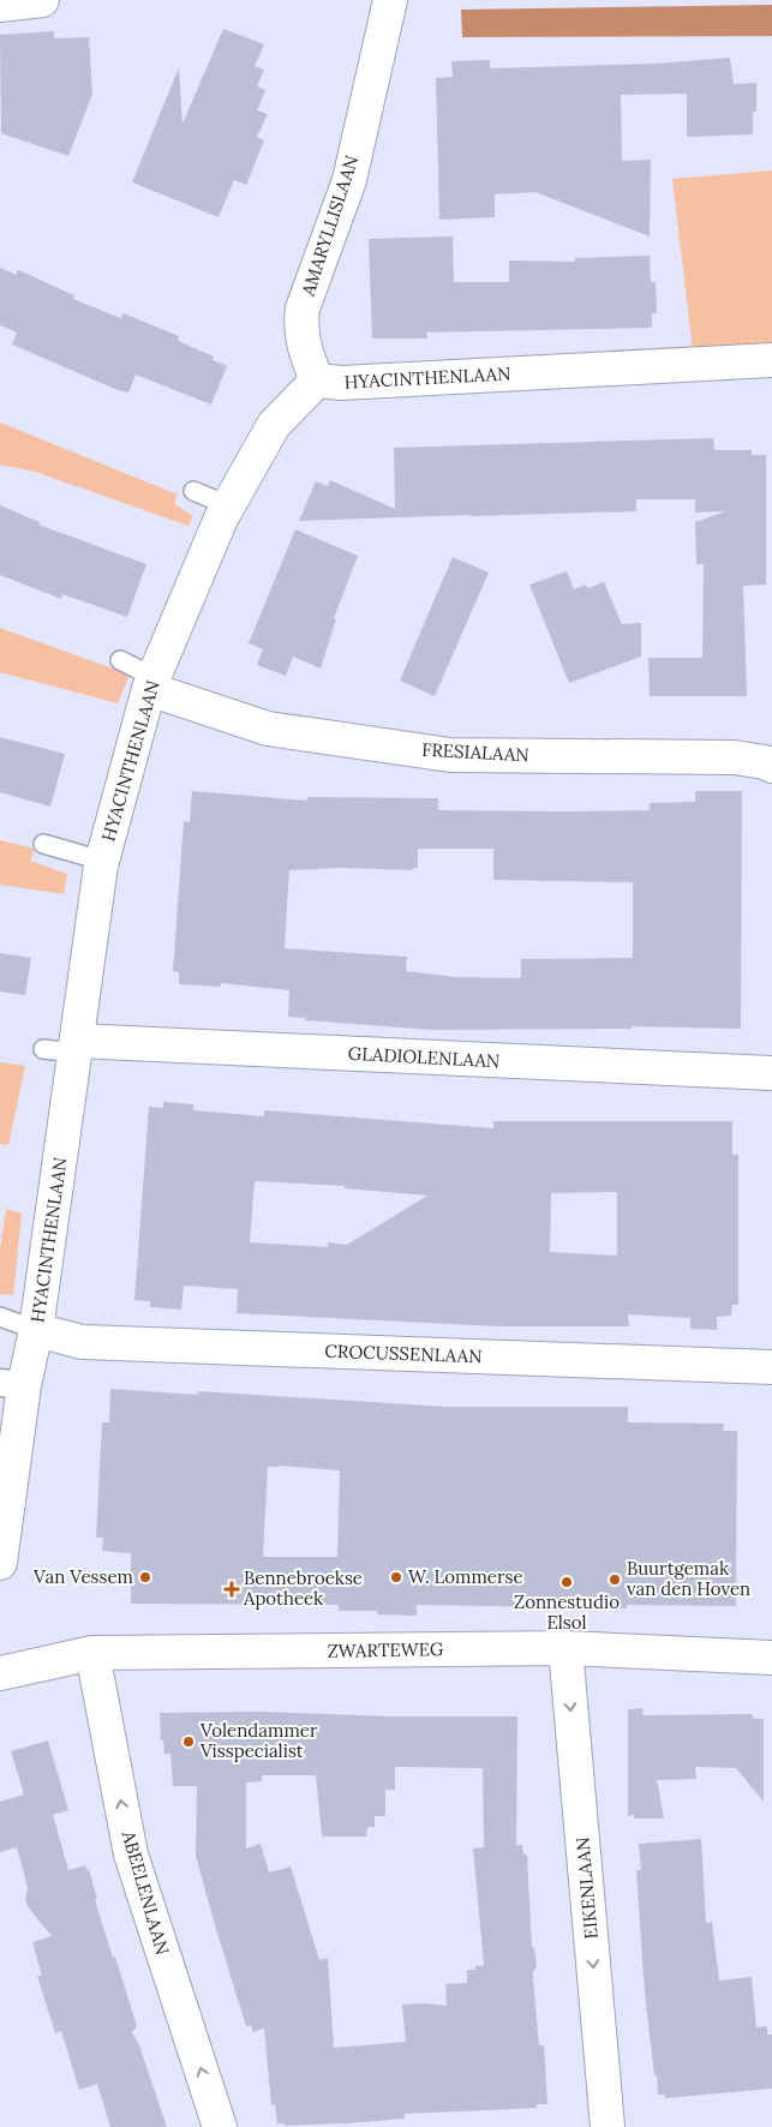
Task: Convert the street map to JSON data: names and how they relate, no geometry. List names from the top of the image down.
{
  "streets": {
    "street": [
      "AMARYLLISLAAN",
      "HYACINTHENLAAN",
      "FRESIALAAN",
      "GLADIOLENLAAN",
      "CROCUSSENLAAN",
      "ZWARTEWEG",
      "EIKENLAAN",
      "ABEELENLAAN"
    ]
  },
  "crossings": [
    ["AMARYLLISLAAN", "HYACINTHENLAAN"],
    ["HYACINTHENLAAN", "FRESIALAAN"],
    ["HYACINTHENLAAN", "GLADIOLENLAAN"],
    ["HYACINTHENLAAN", "CROCUSSENLAAN"],
    ["ZWARTEWEG", "EIKENLAAN"],
    ["ZWARTEWEG", "ABEELENLAAN"]
  ],
  "one_way": ["EIKENLAAN", "ABEELENLAAN"],
  "places": {
    "other": [
      "Van Vessem",
      "W. Lommerse",
      "Buurtgemak van den Hoven",
      "Zonnestudio Elsol",
      "Volendammer Visspecialist"
    ],
    "health": ["Bennebroekse Apotheek"]
  }
}
